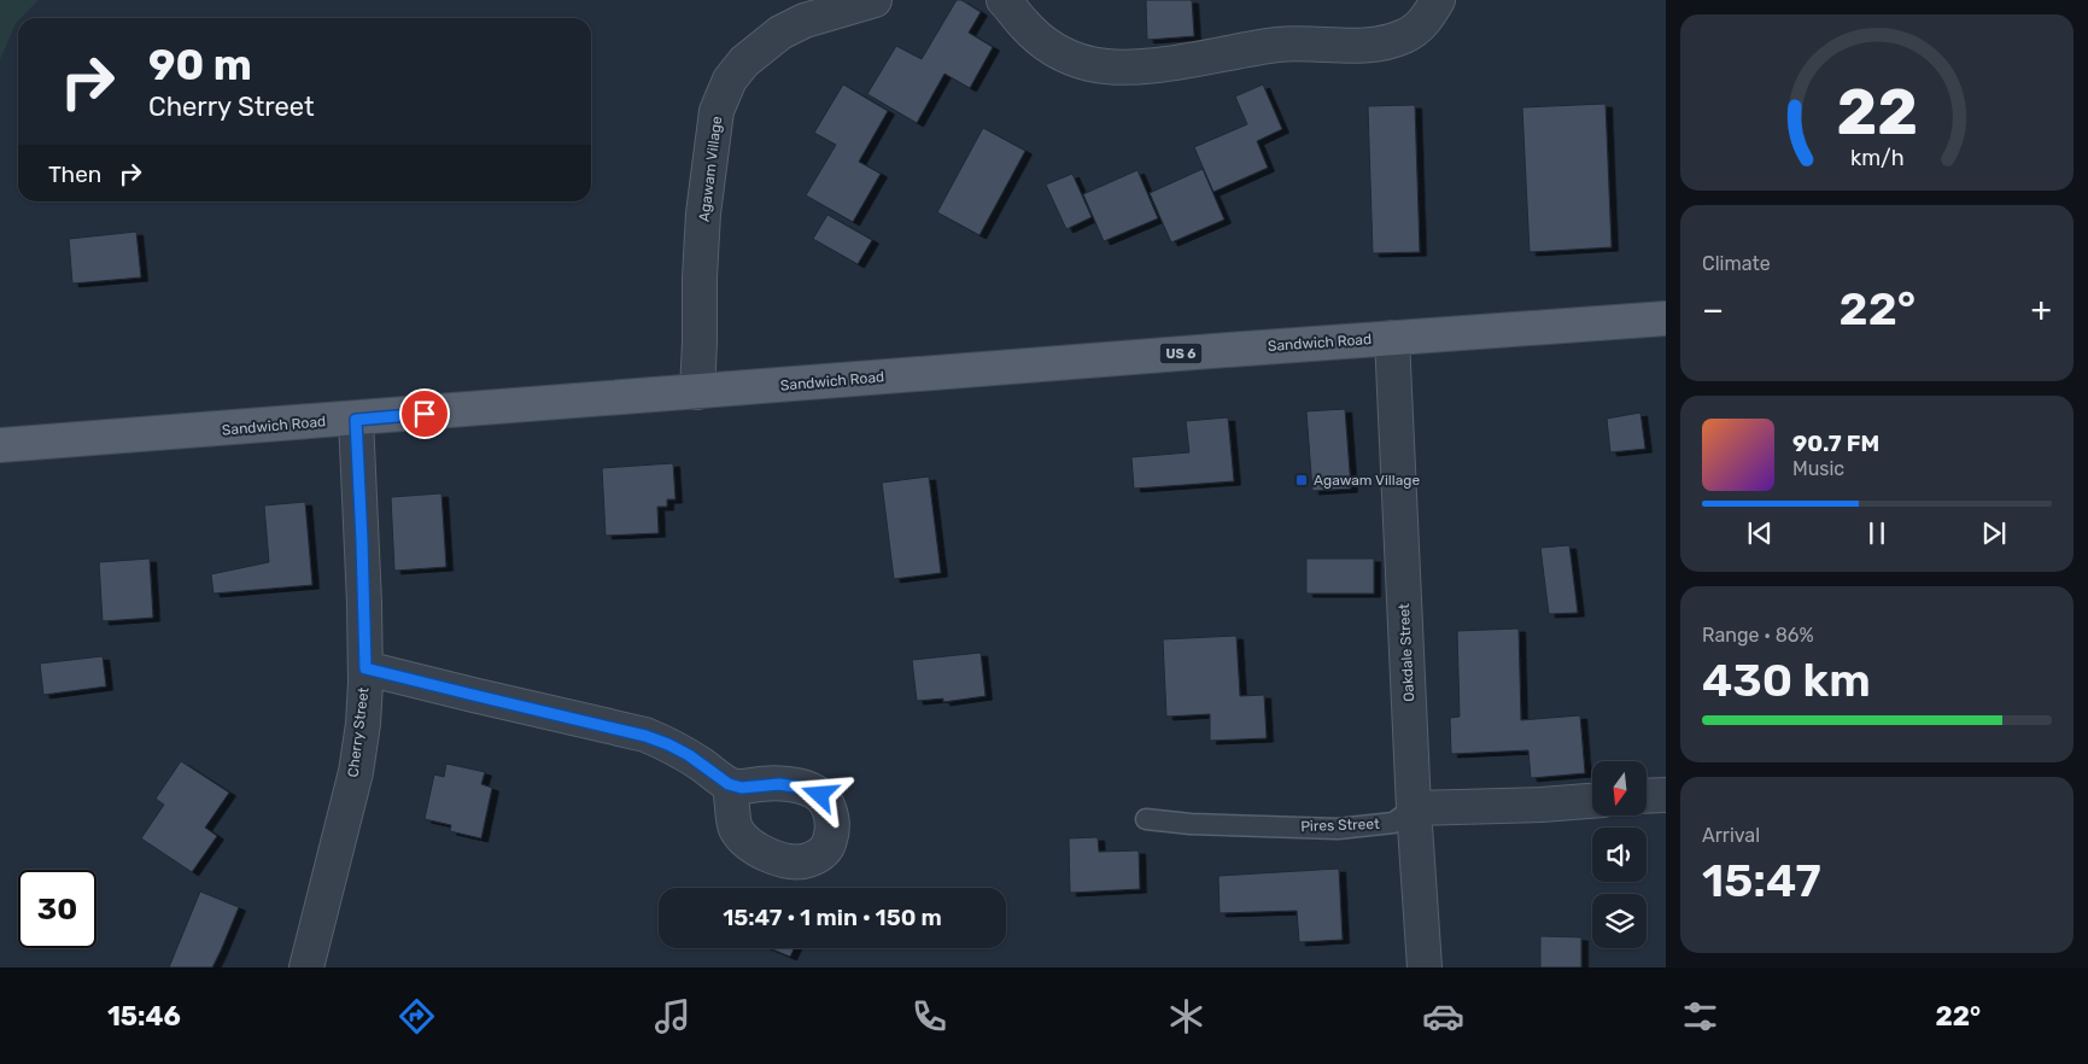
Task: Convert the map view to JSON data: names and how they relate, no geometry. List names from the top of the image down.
{
  "streets": {
    "main road": ["Sandwich Road", "US 6"],
    "street": [
      "Agawam Village",
      "Oakdale Street",
      "Cherry Street",
      "Pires Street"
    ]
  },
  "crossings": [
    ["Agawam Village", "Sandwich Road"],
    ["Sandwich Road", "Oakdale Street"],
    ["Sandwich Road", "Cherry Street"],
    ["Oakdale Street", "Pires Street"]
  ],
  "places": {
    "transit": ["Agawam Village"]
  },
  "north": "bottom",
  "page": {
    "turn": ["90 m", "Cherry Street"],
    "then": "Then",
    "tile": [
      "Climate",
      ["Range · 86%", "430 km"],
      ["Arrival", "15:47"]
    ],
    "heat": ["−", "22°", "+"],
    "song": ["90.7 FM", "Music"],
    "limit": "30",
    "trip": "15:47 · 1 min · 150 m",
    "tabs": ["15:46", "22°"],
    "gauge": ["22", "km/h"]
  }
}
